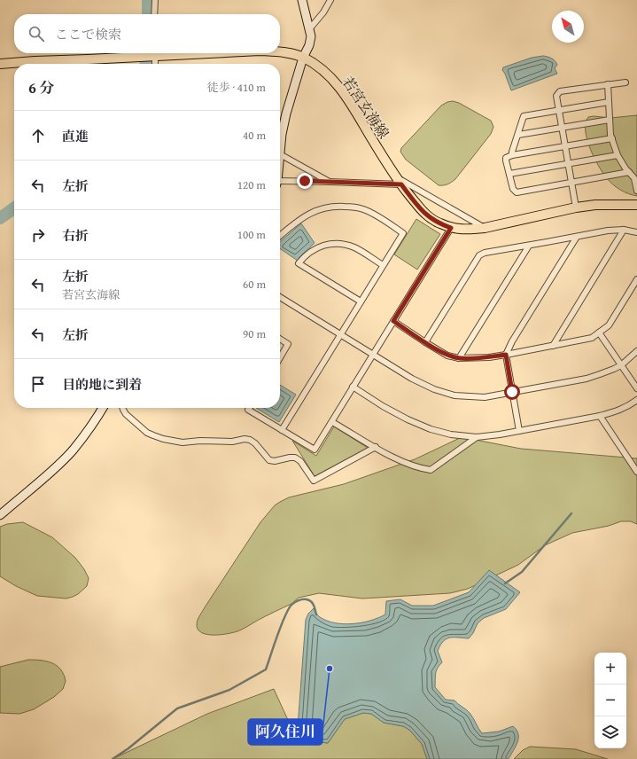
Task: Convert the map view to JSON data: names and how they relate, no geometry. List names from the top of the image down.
{
  "streets": {
    "main road": ["若宮玄海線"]
  },
  "places": ["阿久住川"],
  "north": "top left",
  "page": {
    "search": "ここで検索",
    "heading": ["6 分", "徒歩 · 410 m"],
    "list": [
      ["直進", "40 m"],
      ["左折", "120 m"],
      ["右折", "100 m"],
      ["左折", "若宮玄海線", "60 m"],
      ["左折", "90 m"],
      "目的地に到着"
    ],
    "map_buttons": ["+", "−"]
  }
}
